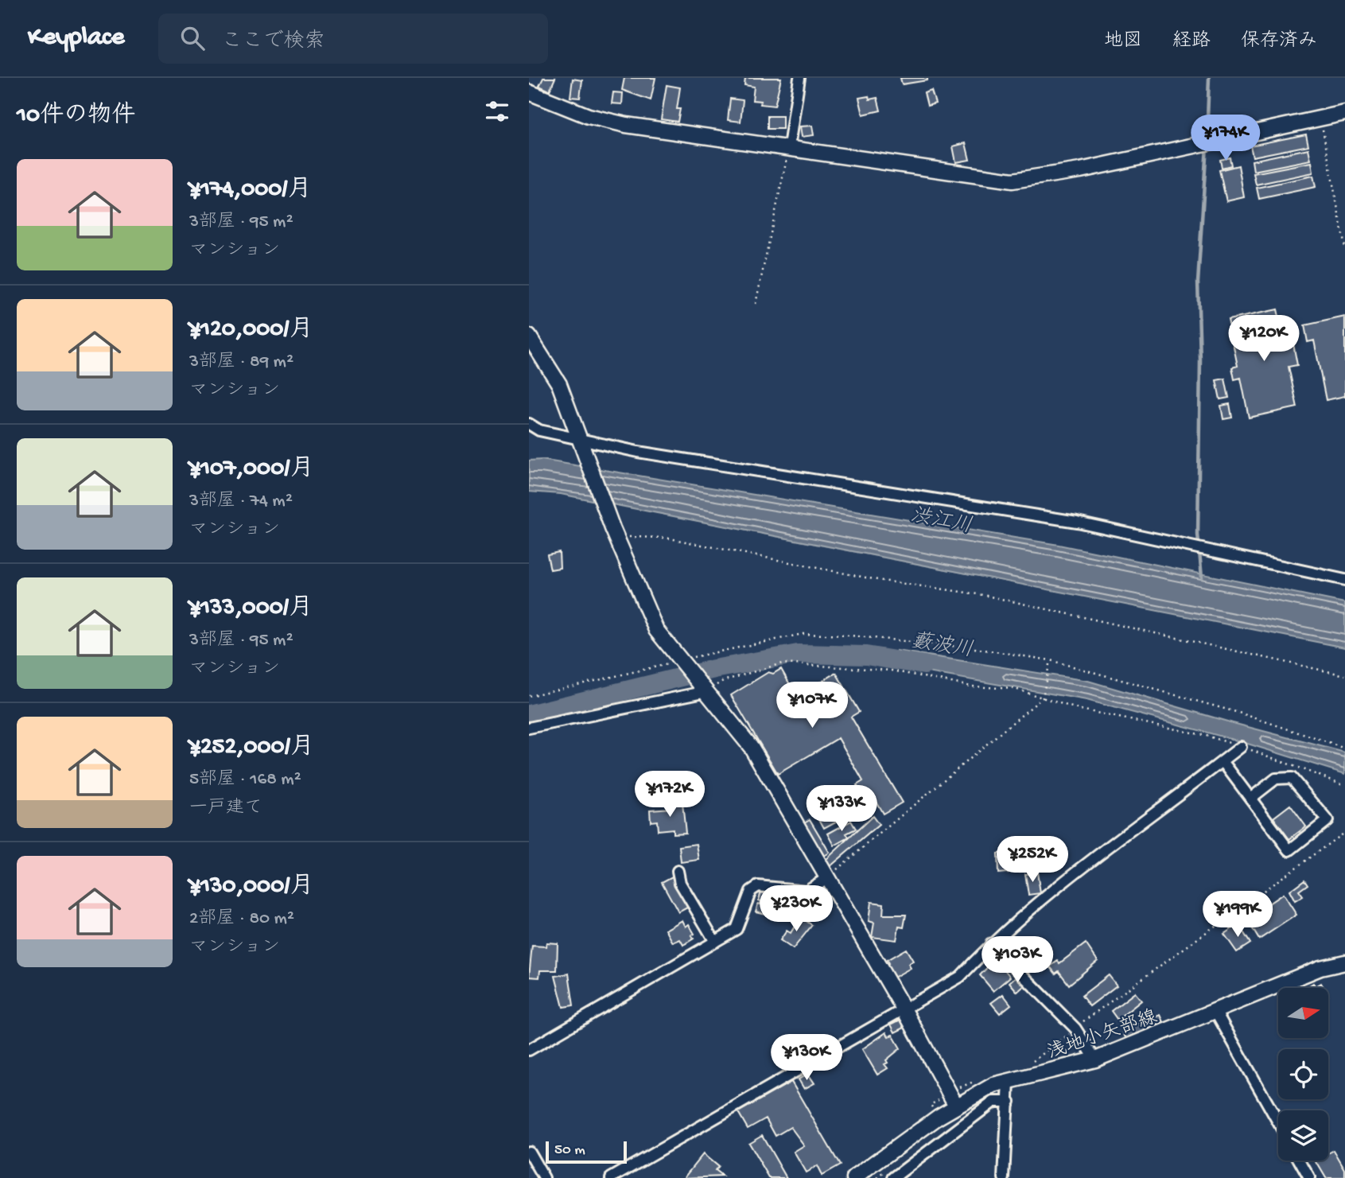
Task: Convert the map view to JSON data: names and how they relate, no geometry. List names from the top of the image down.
{
  "streets": {
    "street": ["浅地小矢部線"]
  },
  "water": ["渋江川", "藪波川"],
  "scale_bar": "50 m",
  "north": "right",
  "page": {
    "header": "Keyplace",
    "search": "ここで検索",
    "nav": ["地図", "経路", "保存済み"],
    "heading": "10件の物件",
    "price": [
      "¥174K",
      "¥120K",
      "¥107K",
      "¥172K",
      "¥133K",
      "¥252K",
      "¥230K",
      "¥199K",
      "¥103K",
      "¥130K"
    ],
    "list": [
      {
        "name": "¥174,000/月",
        "note": "3部屋 · 95 m² · マンション"
      },
      {
        "name": "¥120,000/月",
        "note": "3部屋 · 89 m² · マンション"
      },
      {
        "name": "¥107,000/月",
        "note": "3部屋 · 74 m² · マンション"
      },
      {
        "name": "¥133,000/月",
        "note": "3部屋 · 95 m² · マンション"
      },
      {
        "name": "¥252,000/月",
        "note": "5部屋 · 168 m² · 一戸建て"
      },
      {
        "name": "¥130,000/月",
        "note": "2部屋 · 80 m² · マンション"
      }
    ],
    "scale": "50 m"
  }
}
